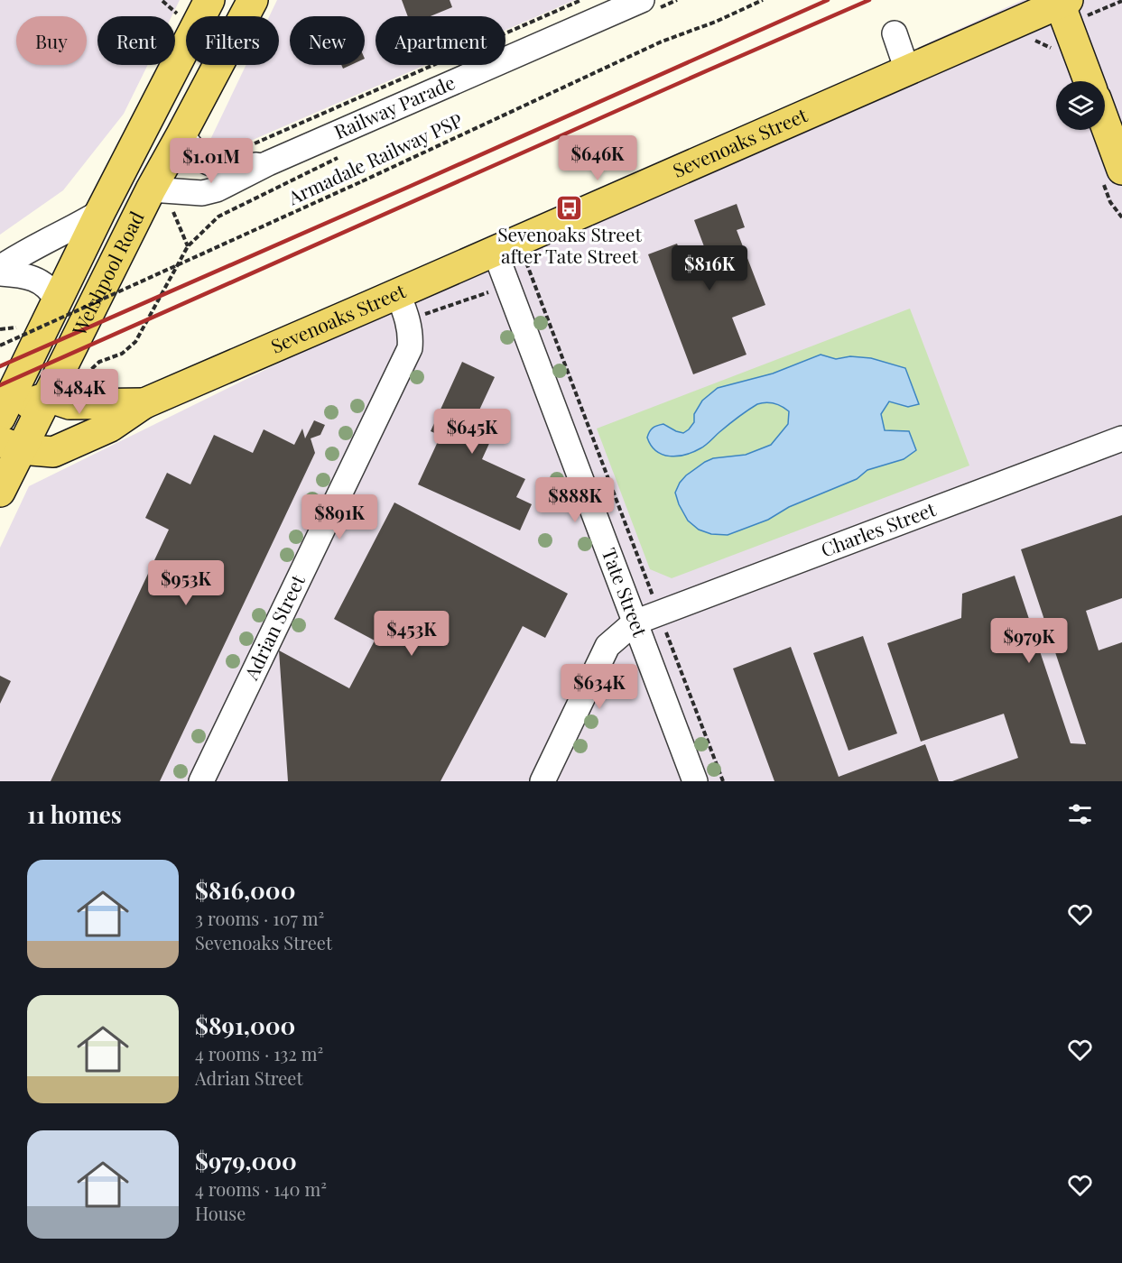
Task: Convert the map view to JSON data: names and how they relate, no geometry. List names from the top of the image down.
{
  "streets": {
    "main road": ["Sevenoaks Street", "Welshpool Road"],
    "street": [
      "Railway Parade",
      "Charles Street",
      "Tate Street",
      "Adrian Street"
    ],
    "path": ["Armadale Railway PSP"]
  },
  "crossings": [
    ["Railway Parade", "Welshpool Road"],
    ["Sevenoaks Street", "Welshpool Road"],
    ["Sevenoaks Street", "Tate Street"],
    ["Sevenoaks Street", "Adrian Street"],
    ["Charles Street", "Tate Street"]
  ],
  "places": {
    "bus stop": ["Sevenoaks Street after Tate Street"]
  },
  "page": {
    "chip": [
      "Buy",
      "Rent",
      "Filters",
      "New",
      "Apartment"
    ],
    "price": [
      "$646K",
      "$1.01M",
      "$816K",
      "$484K",
      "$645K",
      "$888K",
      "$891K",
      "$953K",
      "$453K",
      "$979K",
      "$634K"
    ],
    "heading": "11 homes",
    "list": [
      {
        "name": "$816,000",
        "note": "3 rooms · 107 m² · Sevenoaks Street"
      },
      {
        "name": "$891,000",
        "note": "4 rooms · 132 m² · Adrian Street"
      },
      {
        "name": "$979,000",
        "note": "4 rooms · 140 m² · House"
      }
    ]
  }
}
